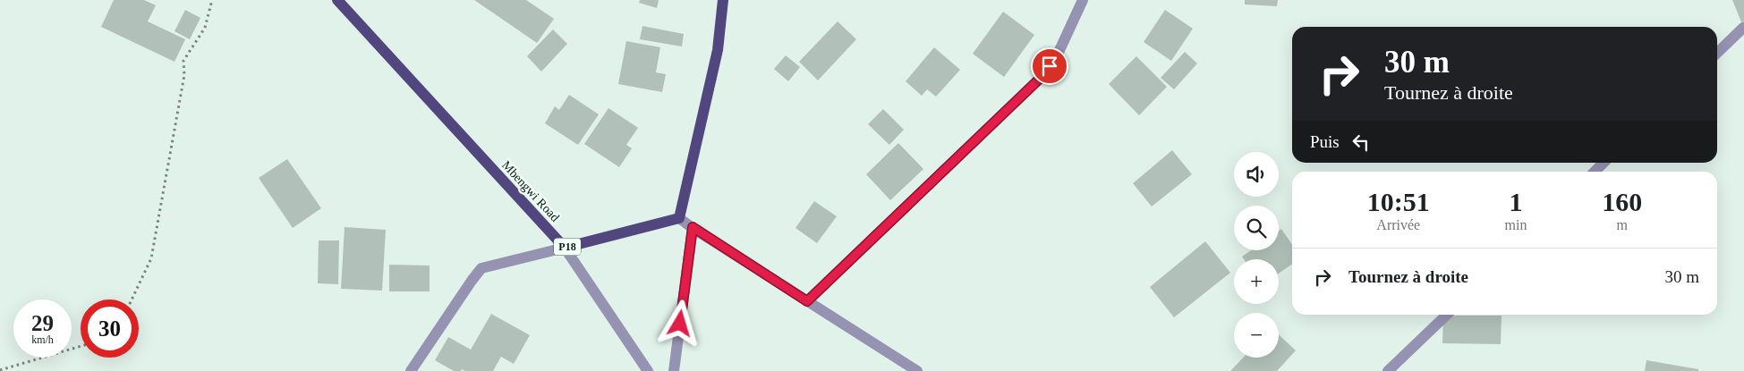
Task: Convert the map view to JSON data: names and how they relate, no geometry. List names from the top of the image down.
{
  "streets": {
    "main road": ["Mbengwi Road", "P18"]
  },
  "crossings": [
    ["Mbengwi Road", "P18"]
  ],
  "page": {
    "turn": ["30 m", "Tournez à droite"],
    "then": "Puis",
    "map_buttons": ["+", "−"],
    "eta": [
      "10:51",
      "Arrivée",
      "1",
      "min",
      "160",
      "m"
    ],
    "list": [
      {
        "name": "Tournez à droite",
        "value": "30 m"
      }
    ],
    "speed": "29 km/h",
    "limit": "30"
  }
}
